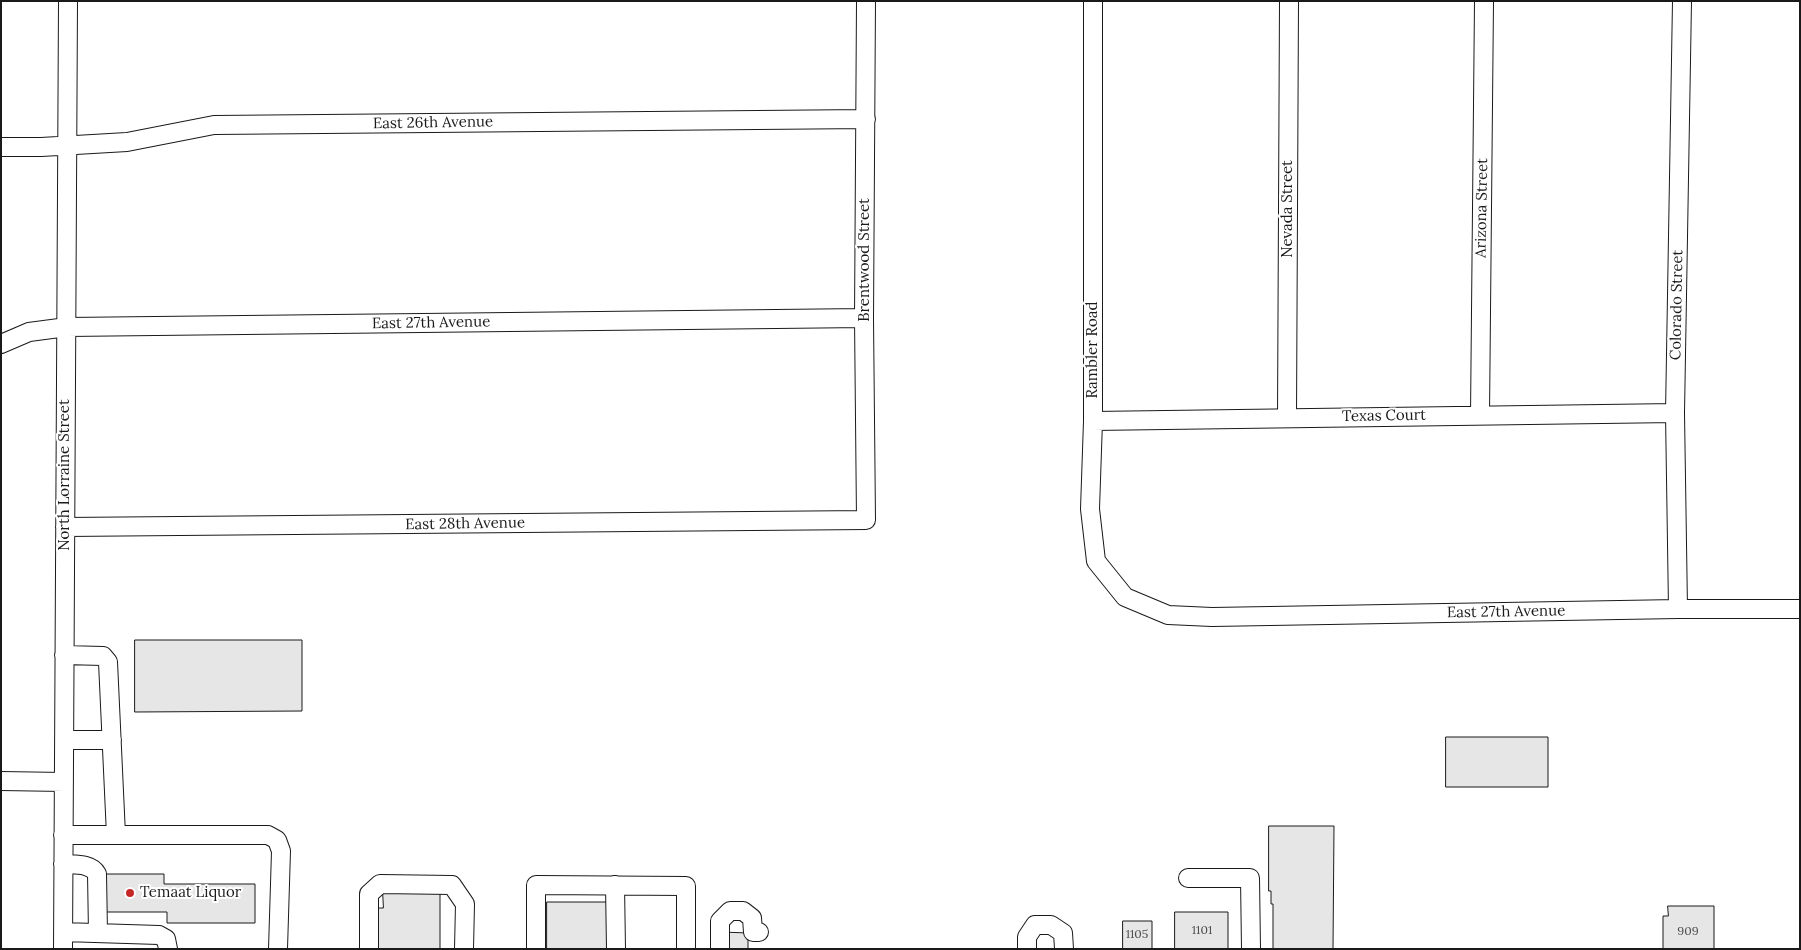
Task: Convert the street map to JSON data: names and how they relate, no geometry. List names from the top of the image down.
{
  "streets": {
    "street": [
      "East 26th Avenue",
      "Arizona Street",
      "Nevada Street",
      "Brentwood Street",
      "Colorado Street",
      "East 27th Avenue",
      "Rambler Road",
      "Texas Court",
      "North Lorraine Street",
      "East 28th Avenue"
    ]
  },
  "crossings": [
    ["East 26th Avenue", "Brentwood Street"],
    ["East 26th Avenue", "North Lorraine Street"],
    ["Arizona Street", "Texas Court"],
    ["Nevada Street", "Texas Court"],
    ["Brentwood Street", "East 27th Avenue"],
    ["Brentwood Street", "East 28th Avenue"],
    ["Colorado Street", "East 27th Avenue"],
    ["Colorado Street", "Texas Court"],
    ["East 27th Avenue", "Rambler Road"],
    ["East 27th Avenue", "North Lorraine Street"],
    ["Rambler Road", "Texas Court"],
    ["North Lorraine Street", "East 28th Avenue"]
  ],
  "places": ["Temaat Liquor"],
  "house_numbers": ["1101", "909", "1105"]
}
